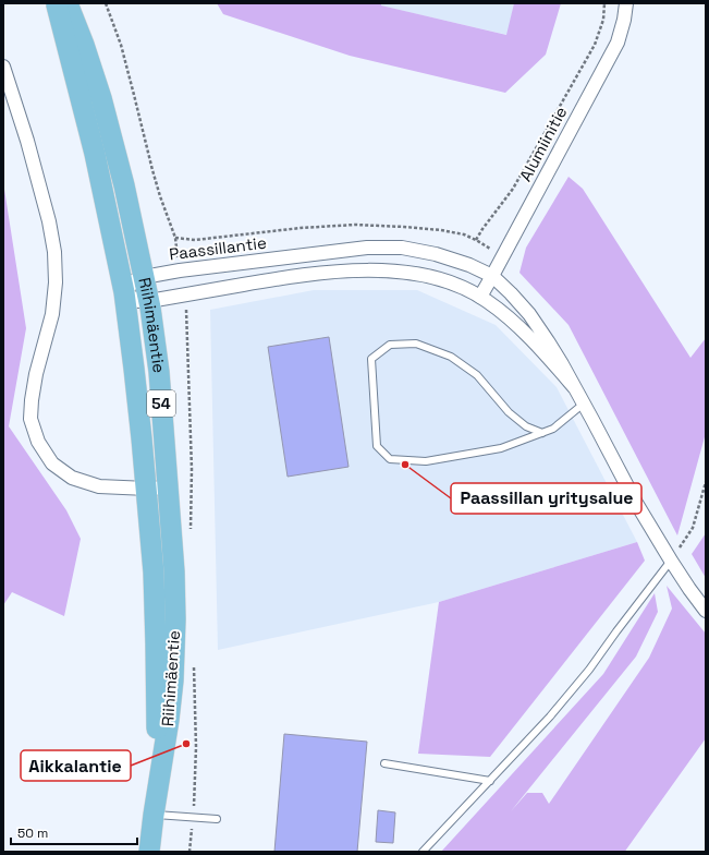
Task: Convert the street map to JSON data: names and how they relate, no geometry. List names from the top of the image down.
{
  "streets": {
    "main road": ["Riihimäentie", "54"],
    "street": ["Alumiinitie", "Paassillantie"]
  },
  "crossings": [
    ["Alumiinitie", "Paassillantie"],
    ["Paassillantie", "Riihimäentie"]
  ],
  "places": ["Paassillan yritysalue", "Aikkalantie"],
  "scale_bar": "50 m"
}
